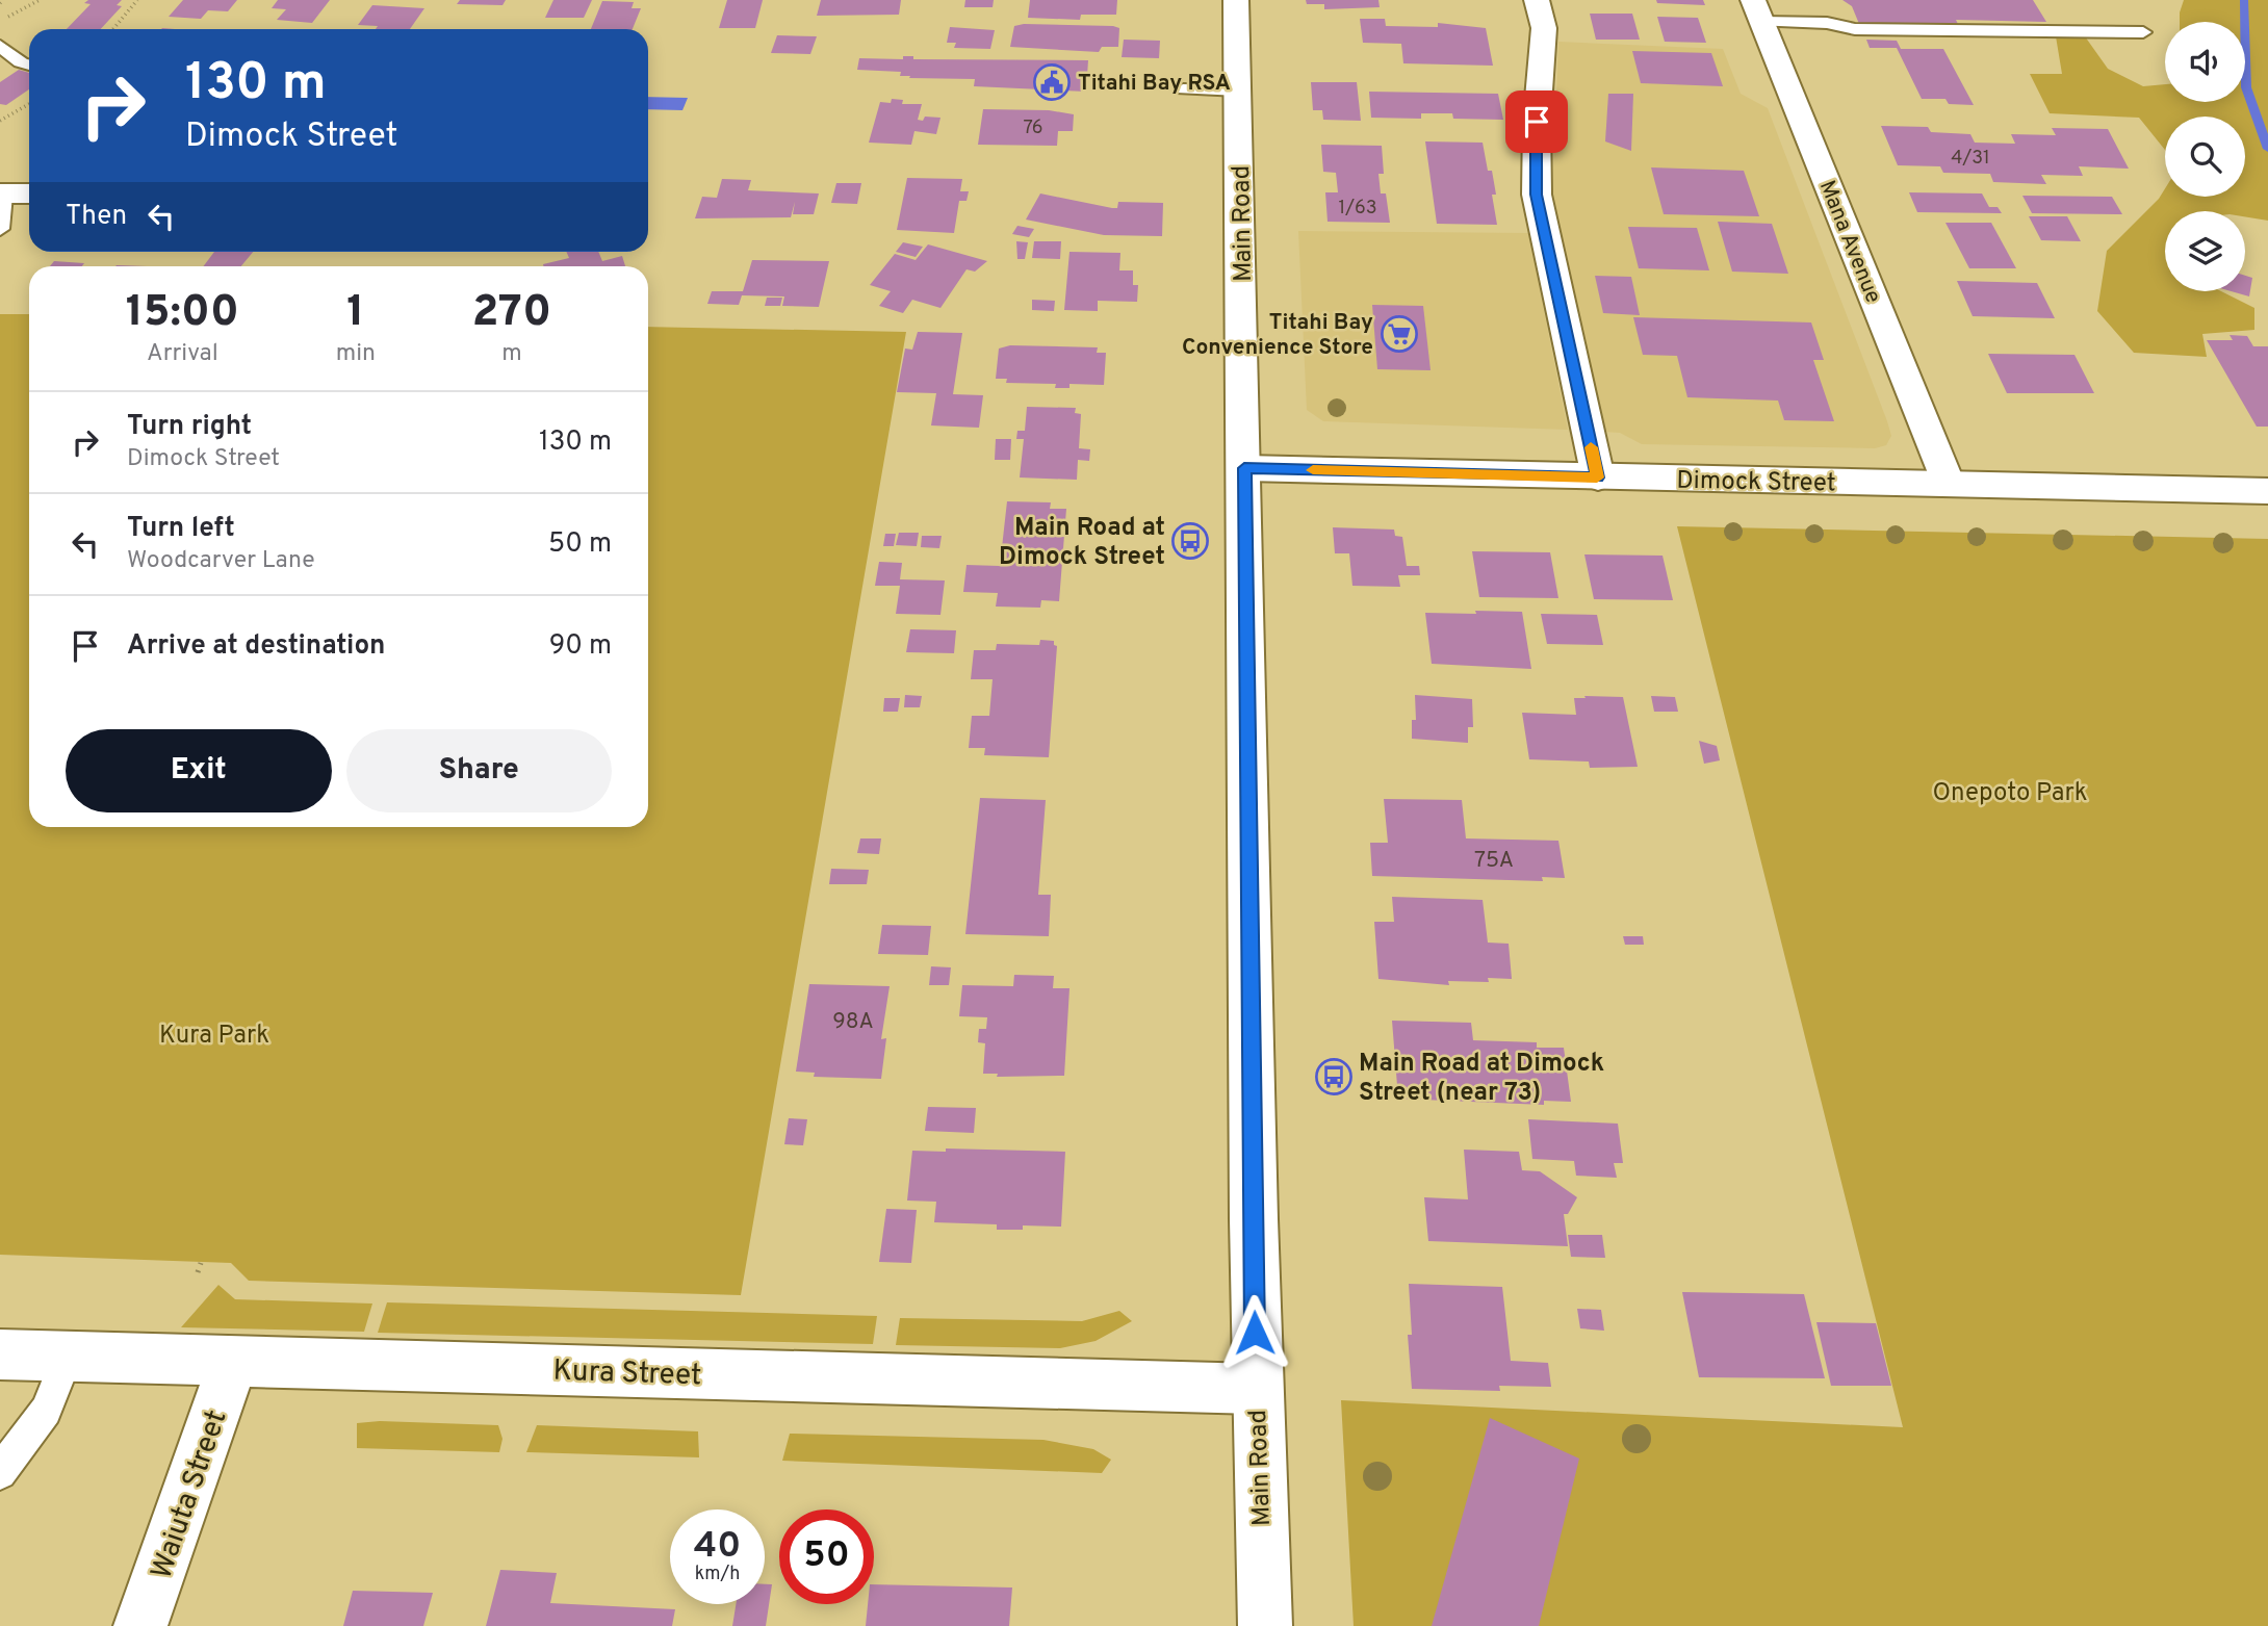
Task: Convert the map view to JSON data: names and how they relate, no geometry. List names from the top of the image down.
{
  "streets": {
    "street": [
      "Main Road",
      "Mana Avenue",
      "Dimock Street",
      "Kura Street",
      "Waiuta Street"
    ]
  },
  "crossings": [
    ["Main Road", "Dimock Street"],
    ["Main Road", "Kura Street"],
    ["Mana Avenue", "Dimock Street"],
    ["Kura Street", "Waiuta Street"]
  ],
  "parks": ["Onepoto Park", "Kura Park"],
  "places": {
    "public building": ["Titahi Bay RSA"],
    "supermarket": ["Titahi Bay Convenience Store"],
    "bus stop": ["Main Road at Dimock Street", "Main Road at Dimock Street (near 73)"]
  },
  "house_numbers": [
    "76",
    "4/31",
    "1/63",
    "75A",
    "98A"
  ],
  "page": {
    "turn": ["130 m", "Dimock Street"],
    "then": "Then",
    "eta": [
      "15:00",
      "Arrival",
      "1",
      "min",
      "270",
      "m"
    ],
    "list": [
      {
        "name": "Turn right",
        "note": "Dimock Street",
        "value": "130 m"
      },
      {
        "name": "Turn left",
        "note": "Woodcarver Lane",
        "value": "50 m"
      },
      {
        "name": "Arrive at destination",
        "value": "90 m"
      }
    ],
    "buttons": ["Exit", "Share"],
    "speed": "40 km/h",
    "limit": "50"
  }
}
